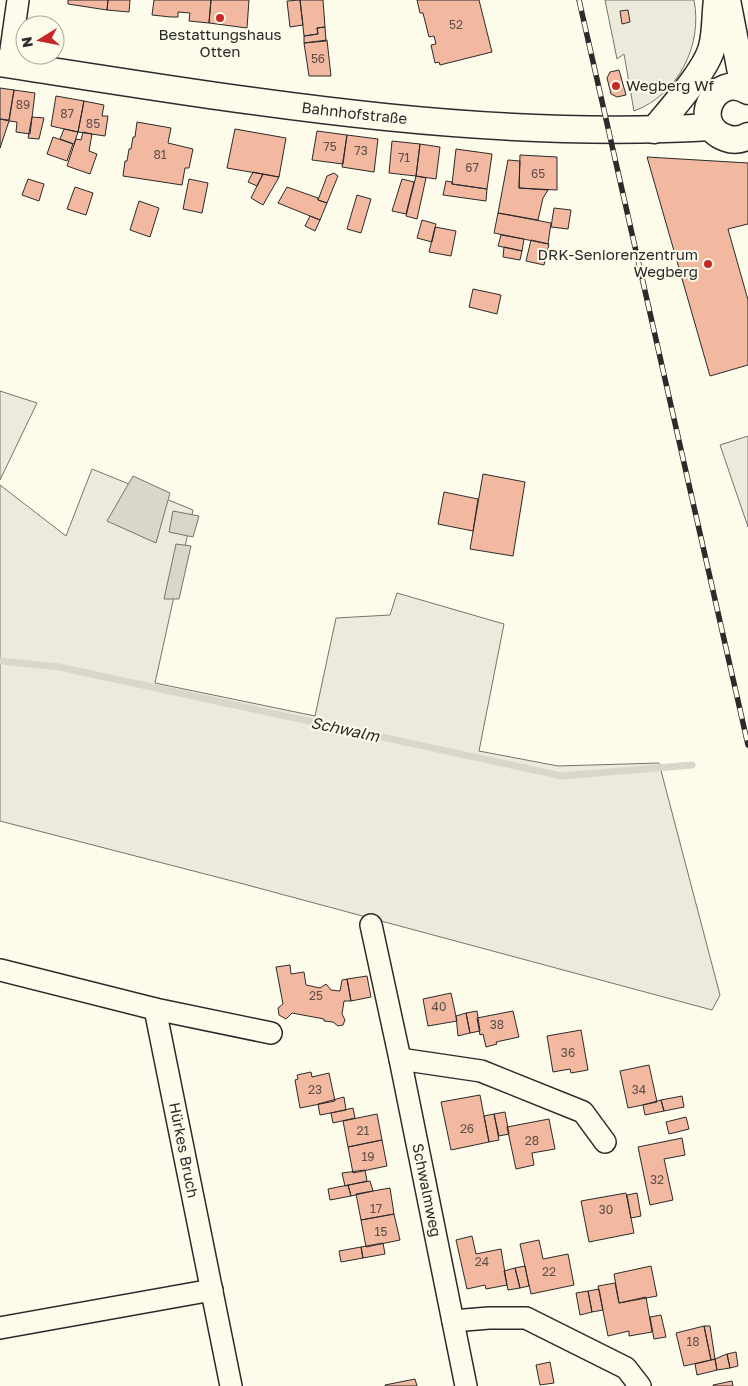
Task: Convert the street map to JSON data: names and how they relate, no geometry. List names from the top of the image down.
{
  "streets": {
    "street": ["Bahnhofstraße", "Hürkes Bruch", "Schwalmweg"]
  },
  "water": ["Schwalm"],
  "places": ["Bestattungshaus Otten", "Wegberg Wf", "DRK-Seniorenzentrum Wegberg"],
  "house_numbers": [
    "52",
    "56",
    "89",
    "87",
    "85",
    "75",
    "73",
    "81",
    "71",
    "67",
    "65",
    "25",
    "40",
    "38",
    "36",
    "23",
    "34",
    "26",
    "21",
    "28",
    "19",
    "32",
    "17",
    "30",
    "15",
    "24",
    "22",
    "18"
  ],
  "north": "left"
}
